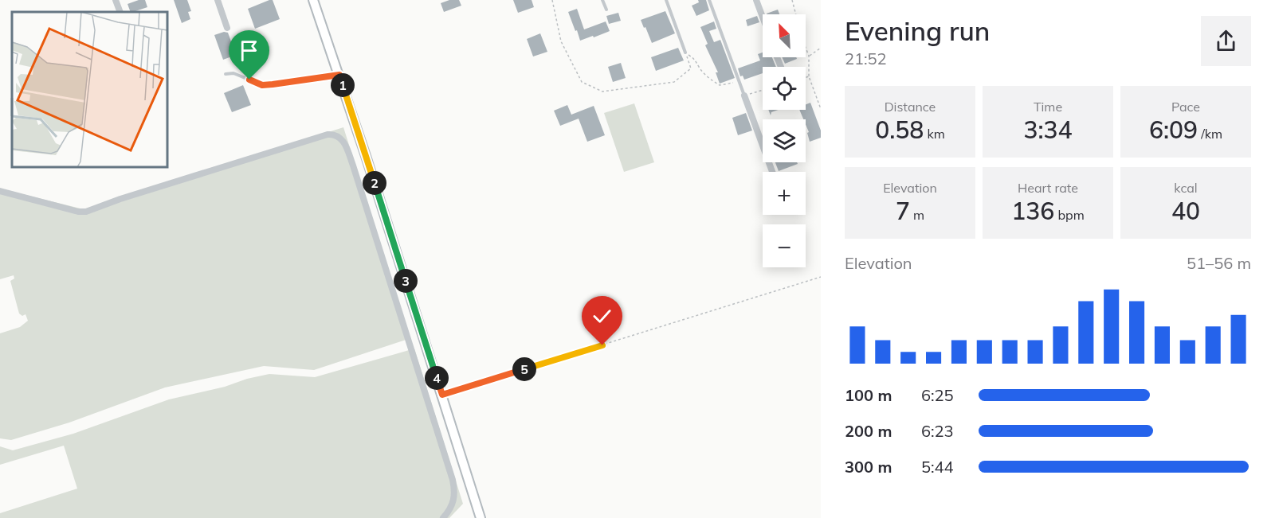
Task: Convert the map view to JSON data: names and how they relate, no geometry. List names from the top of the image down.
{
  "north": "top left",
  "page": {
    "heading": ["Evening run", "21:52"],
    "map_buttons": ["+", "−"],
    "pins": [
      "1",
      "2",
      "3",
      "5",
      "4"
    ],
    "stats": [
      ["Distance", "0.58 km"],
      ["Time", "3:34"],
      ["Pace", "6:09 /km"],
      ["Elevation", "7 m"],
      ["Heart rate", "136 bpm"],
      ["kcal", "40"]
    ],
    "chart": ["Elevation", "51–56 m"],
    "list": [
      {
        "name": "100 m",
        "note": "6:25"
      },
      {
        "name": "200 m",
        "note": "6:23"
      },
      {
        "name": "300 m",
        "note": "5:44"
      }
    ]
  }
}
